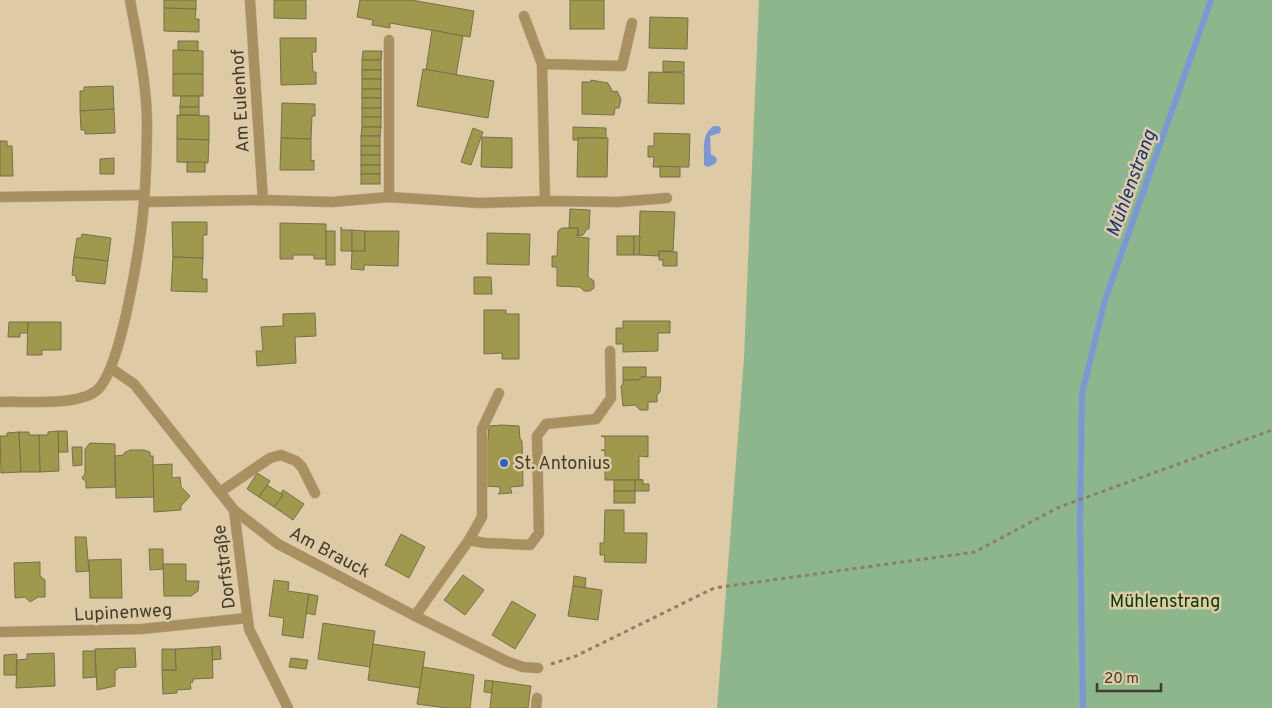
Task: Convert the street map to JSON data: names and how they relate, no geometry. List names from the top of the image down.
{
  "streets": {
    "street": [
      "Am Eulenhof",
      "Am Brauck",
      "Dorfstraße",
      "Lupinenweg"
    ]
  },
  "crossings": [
    ["Am Brauck", "Dorfstraße"],
    ["Dorfstraße", "Lupinenweg"]
  ],
  "water": ["Mühlenstrang"],
  "parks": ["Mühlenstrang"],
  "places": ["St. Antonius"],
  "scale_bar": "20 m"
}
